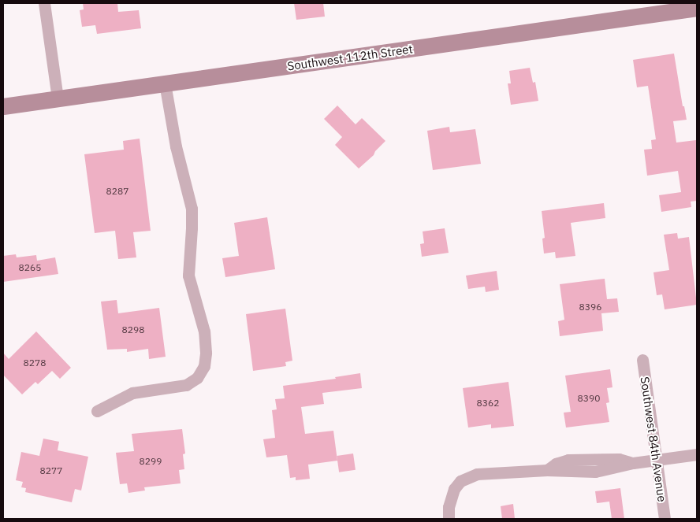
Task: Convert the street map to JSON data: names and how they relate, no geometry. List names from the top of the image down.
{
  "streets": {
    "main road": ["Southwest 112th Street"],
    "street": ["Southwest 84th Avenue"]
  },
  "house_numbers": [
    "8287",
    "8265",
    "8396",
    "8298",
    "8278",
    "8390",
    "8362",
    "8299",
    "8277"
  ]
}
